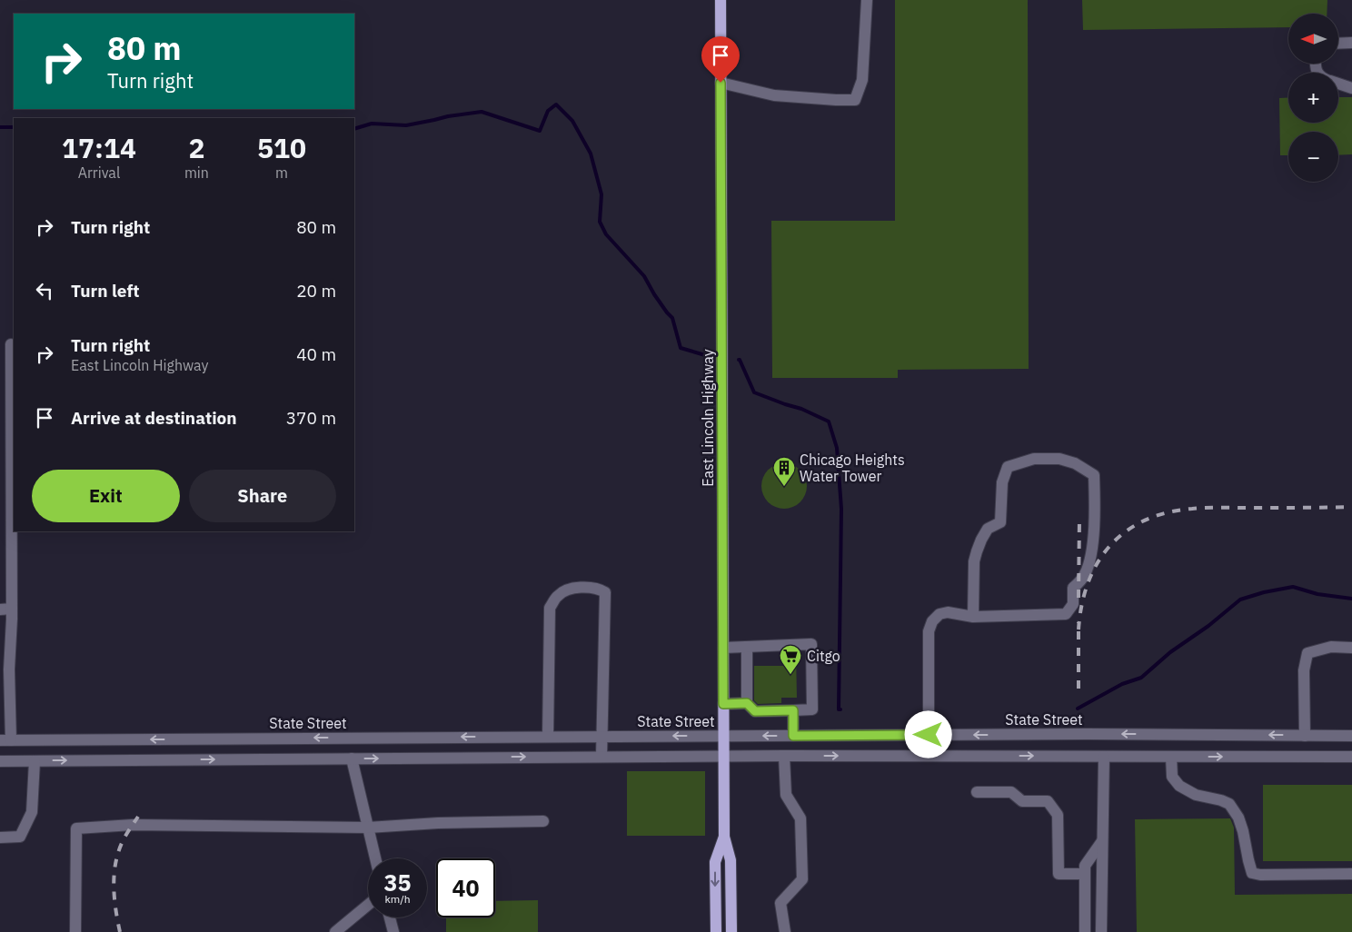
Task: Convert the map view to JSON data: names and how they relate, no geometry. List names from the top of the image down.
{
  "streets": {
    "main road": ["East Lincoln Highway"],
    "street": ["State Street"]
  },
  "crossings": [
    ["East Lincoln Highway", "State Street"]
  ],
  "places": {
    "building": ["Chicago Heights Water Tower"],
    "supermarket": ["Citgo"]
  },
  "north": "left",
  "page": {
    "map_buttons": ["+", "−"],
    "turn": ["80 m", "Turn right"],
    "eta": [
      "17:14",
      "Arrival",
      "2",
      "min",
      "510",
      "m"
    ],
    "list": [
      {
        "name": "Turn right",
        "value": "80 m"
      },
      {
        "name": "Turn left",
        "value": "20 m"
      },
      {
        "name": "Turn right",
        "note": "East Lincoln Highway",
        "value": "40 m"
      },
      {
        "name": "Arrive at destination",
        "value": "370 m"
      }
    ],
    "buttons": ["Exit", "Share"],
    "speed": "35 km/h",
    "limit": "40"
  }
}
